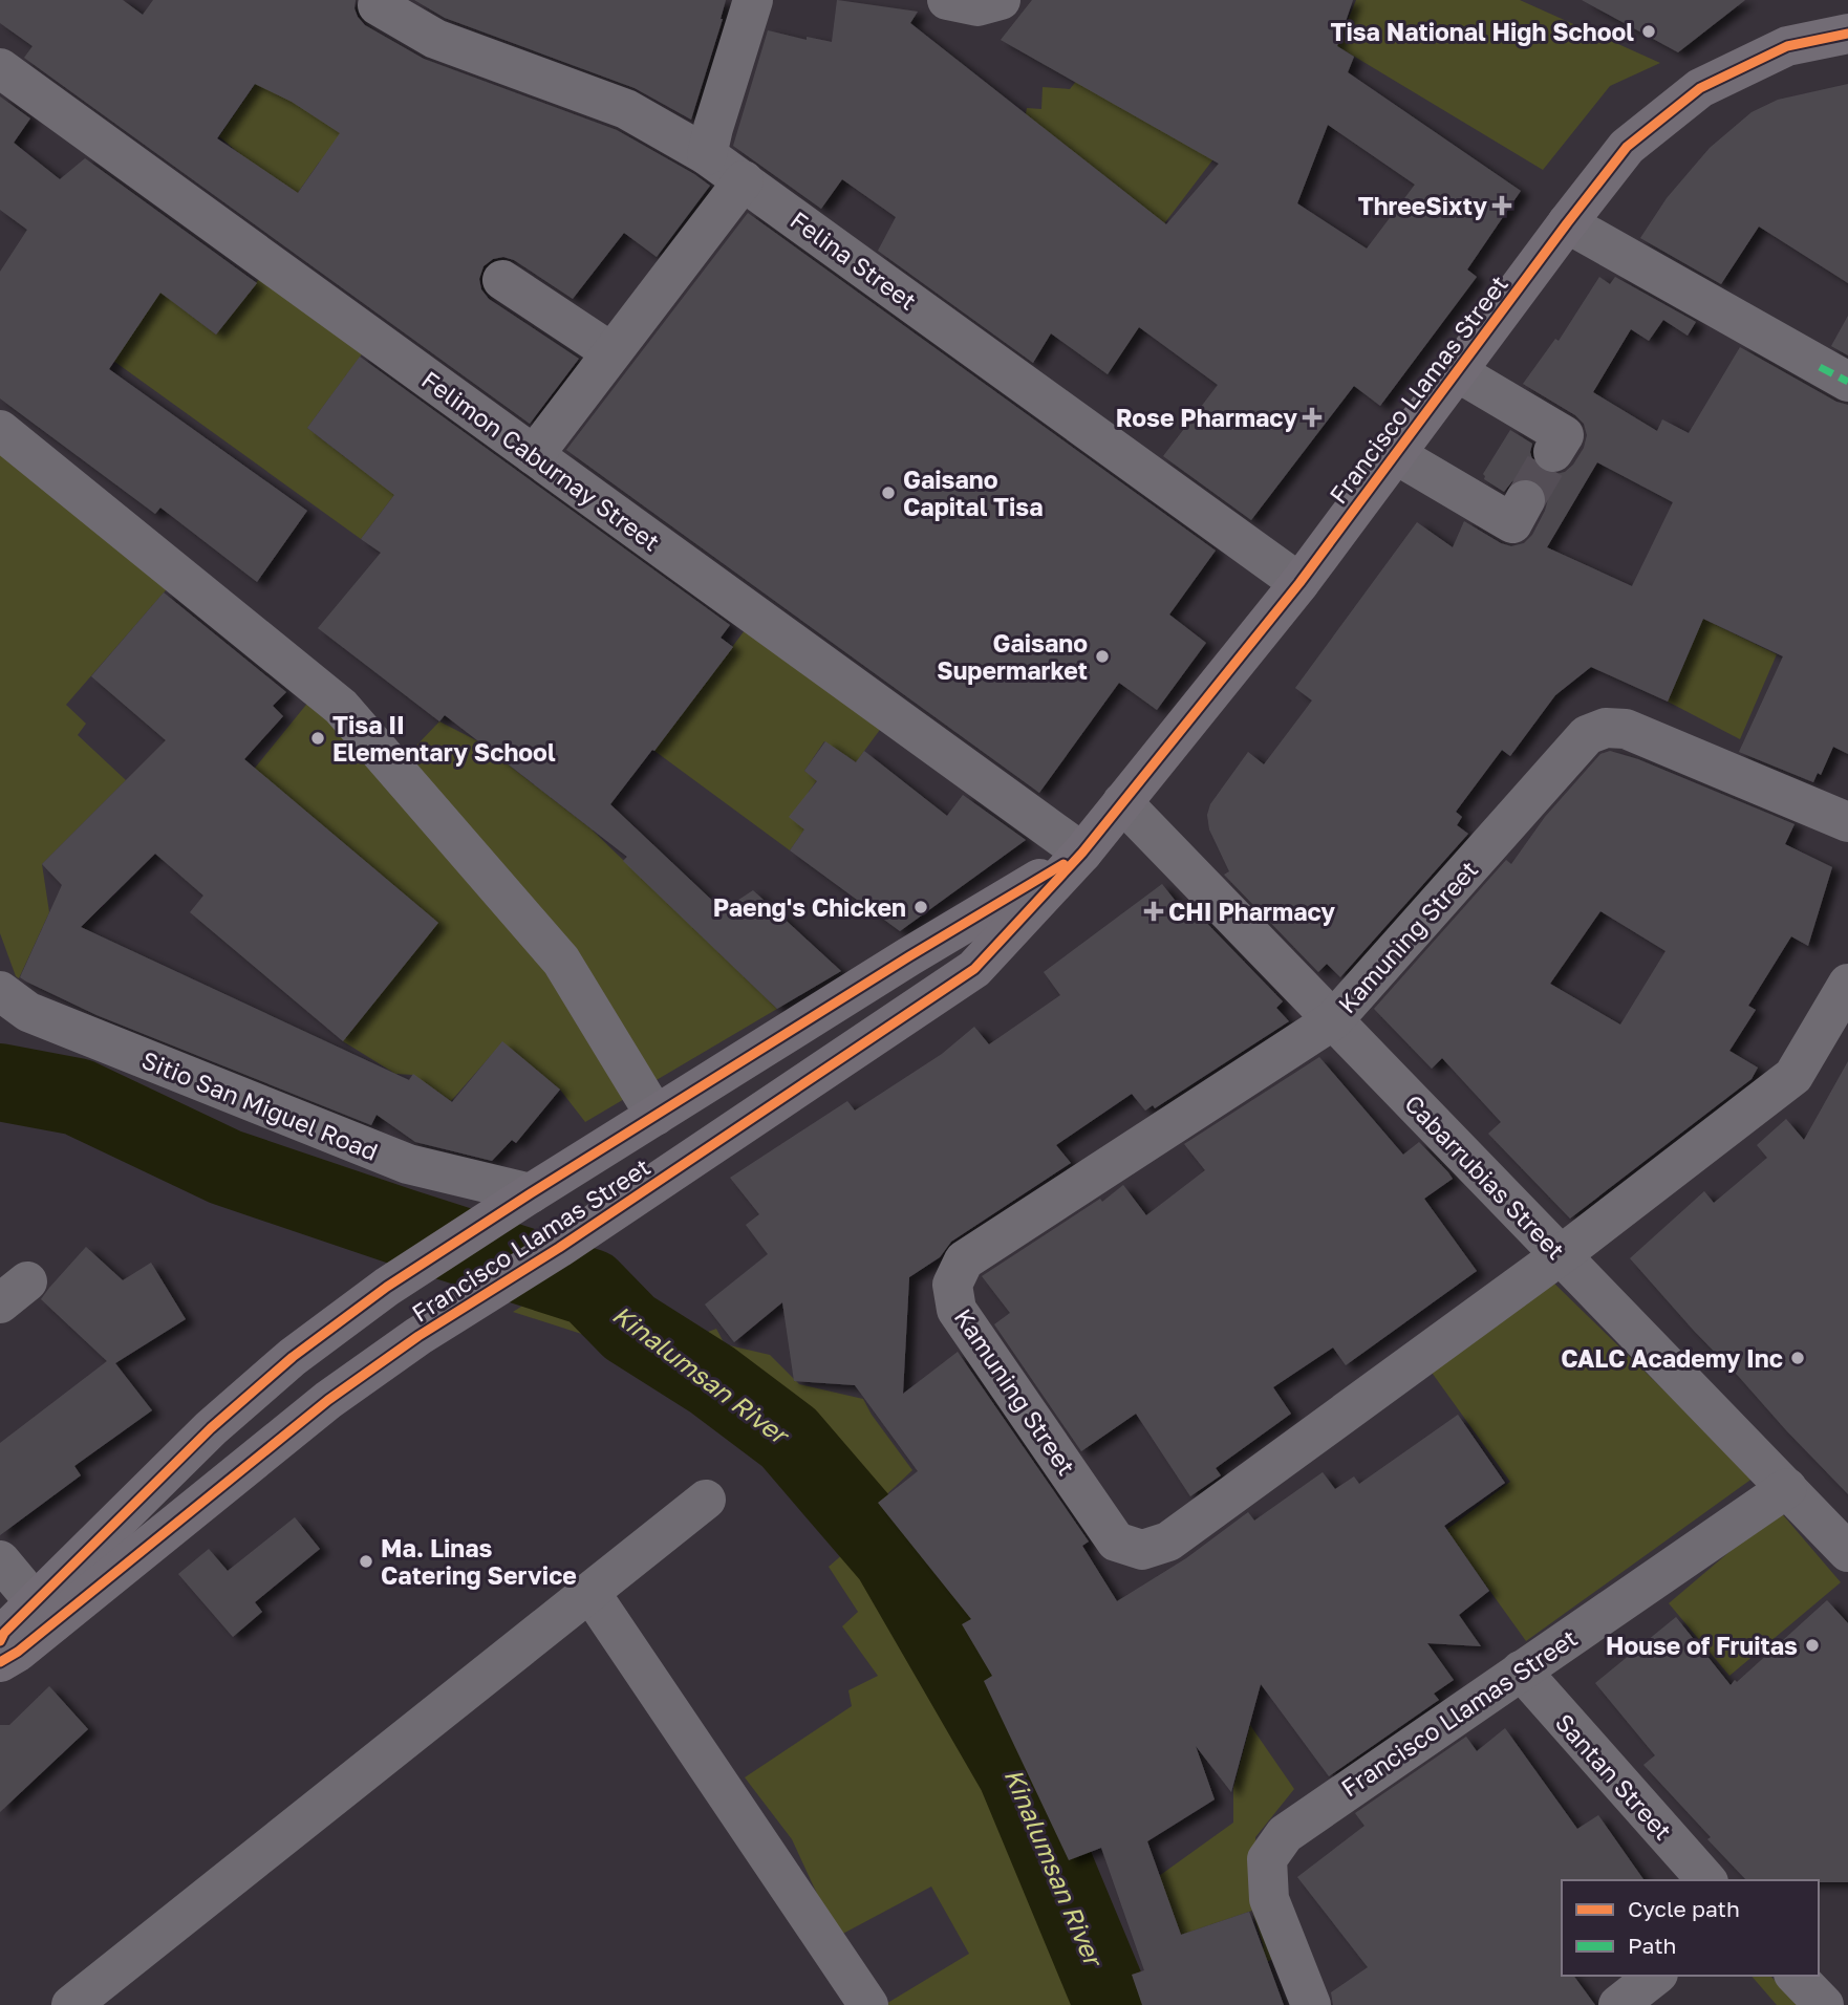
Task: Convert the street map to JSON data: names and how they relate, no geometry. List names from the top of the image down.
{
  "streets": {
    "main road": ["Francisco Llamas Street"],
    "street": [
      "Felina Street",
      "Felimon Caburnay Street",
      "Kamuning Street",
      "Sitio San Miguel Road",
      "Cabarrubias Street",
      "Santan Street"
    ]
  },
  "crossings": [
    ["Felina Street", "Francisco Llamas Street"],
    ["Francisco Llamas Street", "Felimon Caburnay Street"],
    ["Francisco Llamas Street", "Sitio San Miguel Road"],
    ["Francisco Llamas Street", "Cabarrubias Street"],
    ["Francisco Llamas Street", "Santan Street"],
    ["Kamuning Street", "Cabarrubias Street"]
  ],
  "water": ["Kinalumsan River"],
  "places": {
    "other": [
      "Tisa National High School",
      "Gaisano Capital Tisa",
      "Gaisano Supermarket",
      "Tisa II Elementary School",
      "Paeng's Chicken",
      "CALC Academy Inc",
      "Ma. Linas Catering Service",
      "House of Fruitas"
    ],
    "health": ["ThreeSixty", "Rose Pharmacy", "CHI Pharmacy"]
  },
  "legend": ["Cycle path", "Path"]
}
